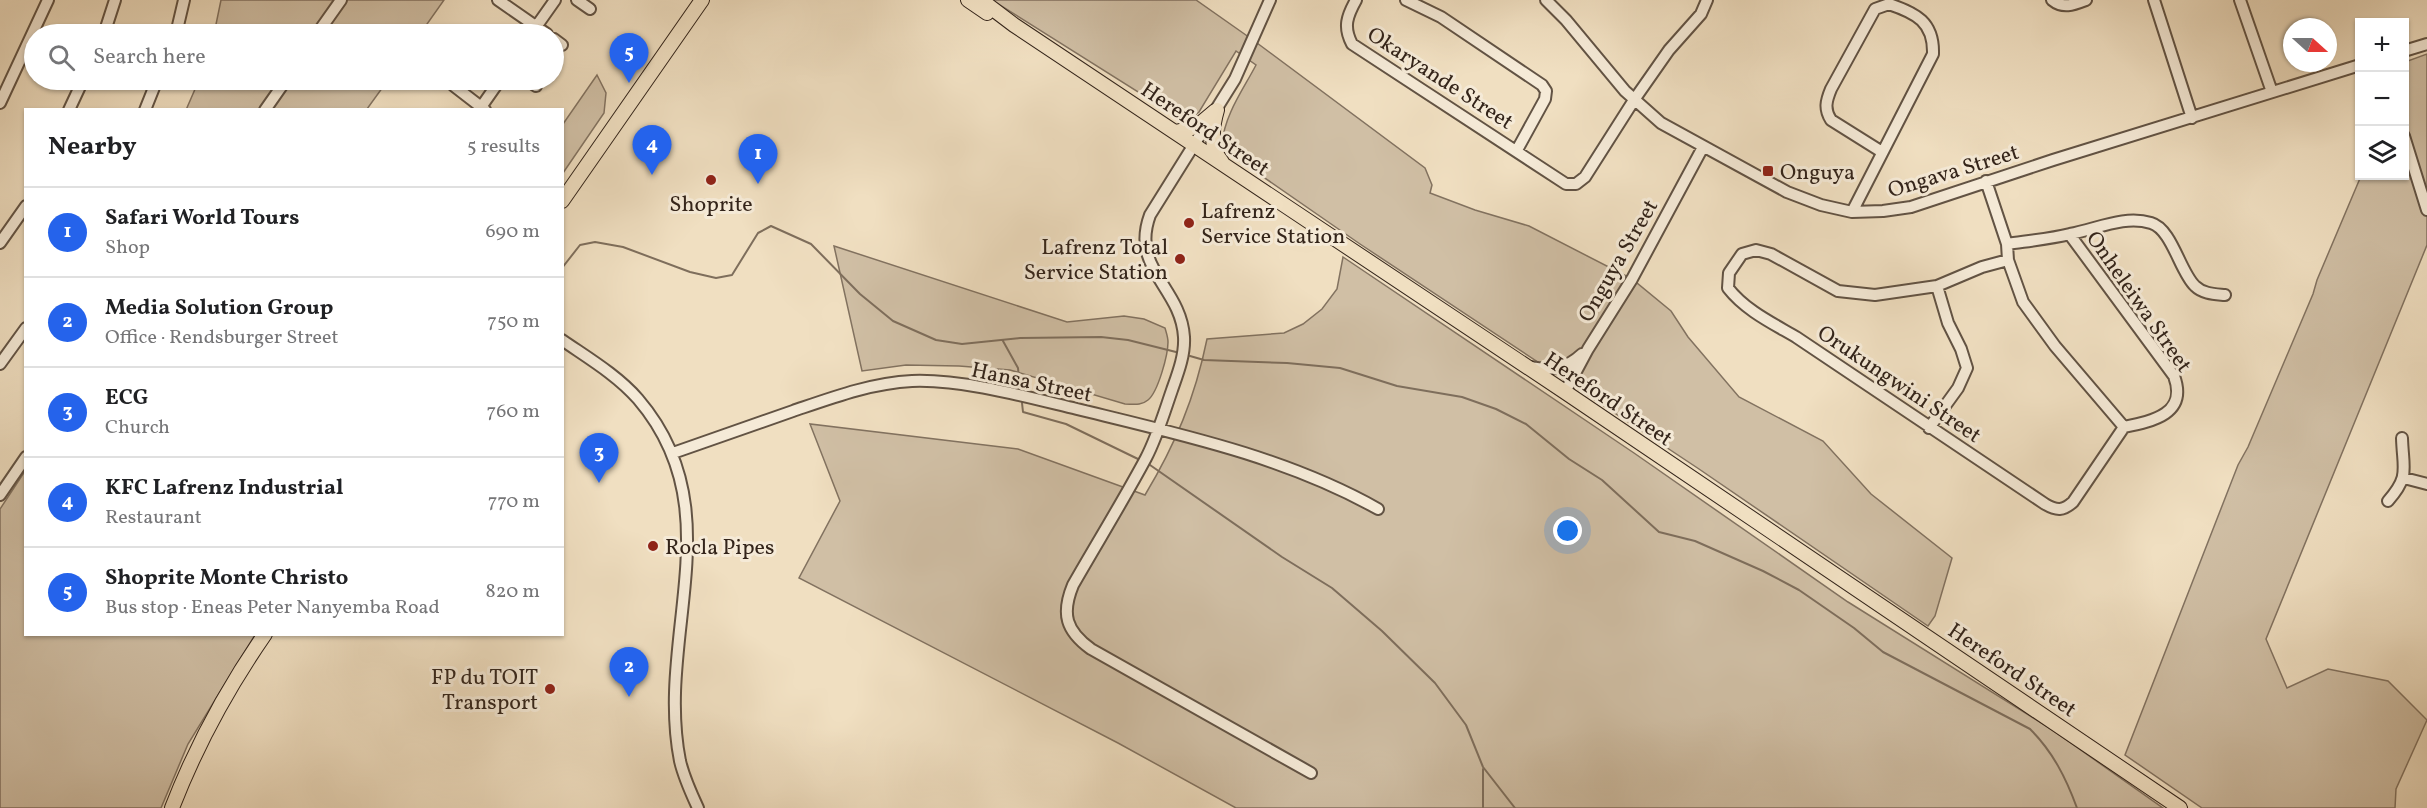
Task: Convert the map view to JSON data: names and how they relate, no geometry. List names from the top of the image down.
{
  "streets": {
    "main road": ["Hereford Street"],
    "street": [
      "Okaryande Street",
      "Ongava Street",
      "Onguya Street",
      "Onheleiwa Street",
      "Hansa Street",
      "Orukungwini Street"
    ]
  },
  "crossings": [
    ["Okaryande Street", "Ongava Street"],
    ["Hereford Street", "Onguya Street"],
    ["Ongava Street", "Onguya Street"],
    ["Onheleiwa Street", "Orukungwini Street"]
  ],
  "places": {
    "transit": ["Onguya"],
    "other": [
      "Shoprite",
      "Lafrenz Service Station",
      "Lafrenz Total Service Station",
      "Rocla Pipes",
      "FP du TOIT Transport"
    ]
  },
  "north": "right",
  "page": {
    "map_buttons": ["+", "−"],
    "search": "Search here",
    "pins": [
      "5",
      "4",
      "1",
      "3",
      "2"
    ],
    "heading": ["Nearby", "5 results"],
    "list": [
      {
        "mark": "1",
        "name": "Safari World Tours",
        "note": "Shop",
        "value": "690 m"
      },
      {
        "mark": "2",
        "name": "Media Solution Group",
        "note": "Office · Rendsburger Street",
        "value": "750 m"
      },
      {
        "mark": "3",
        "name": "ECG",
        "note": "Church",
        "value": "760 m"
      },
      {
        "mark": "4",
        "name": "KFC Lafrenz Industrial",
        "note": "Restaurant",
        "value": "770 m"
      },
      {
        "mark": "5",
        "name": "Shoprite Monte Christo",
        "note": "Bus stop · Eneas Peter Nanyemba Road",
        "value": "820 m"
      }
    ]
  }
}
